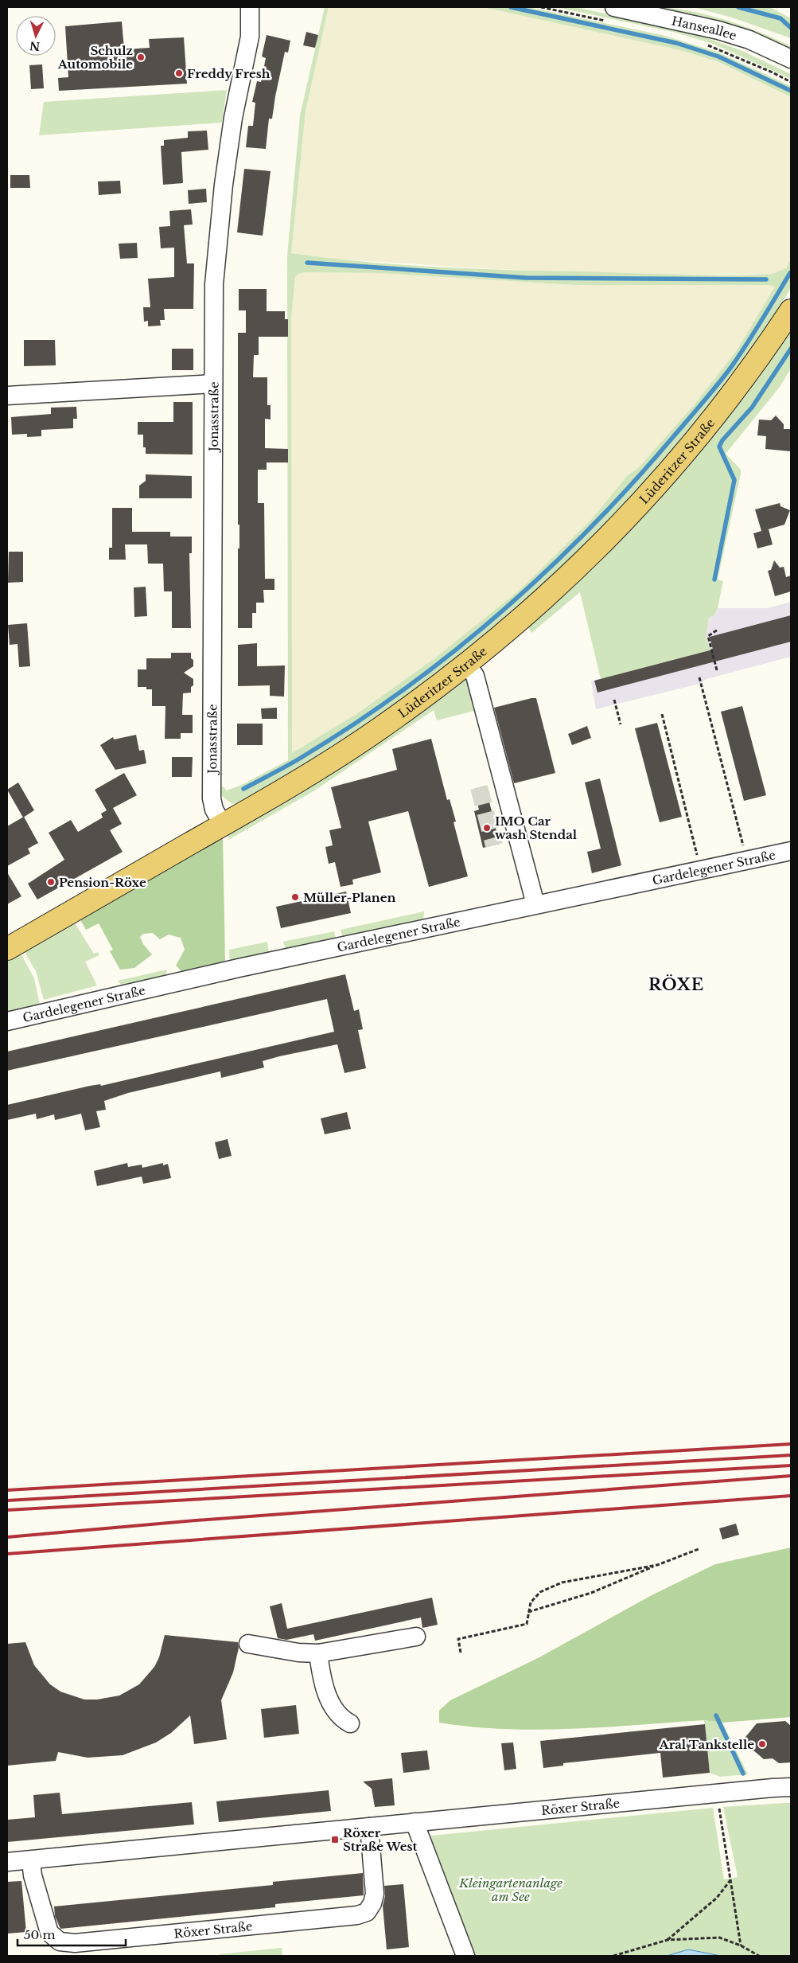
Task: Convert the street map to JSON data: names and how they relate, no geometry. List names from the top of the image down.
{
  "streets": {
    "main road": ["Lüderitzer Straße"],
    "street": [
      "Hanseallee",
      "Jonasstraße",
      "Gardelegener Straße",
      "Röxer Straße"
    ]
  },
  "crossings": [
    ["Jonasstraße", "Lüderitzer Straße"]
  ],
  "districts": ["RÖXE"],
  "parks": ["Kleingartenanlage am See"],
  "places": {
    "other": [
      "Schulz Automobile",
      "Freddy Fresh",
      "IMO Car wash Stendal",
      "Pension-Röxe",
      "Müller-Planen",
      "Aral Tankstelle"
    ],
    "transit": ["Röxer Straße West"]
  },
  "scale_bar": "50 m",
  "north": "bottom"
}
